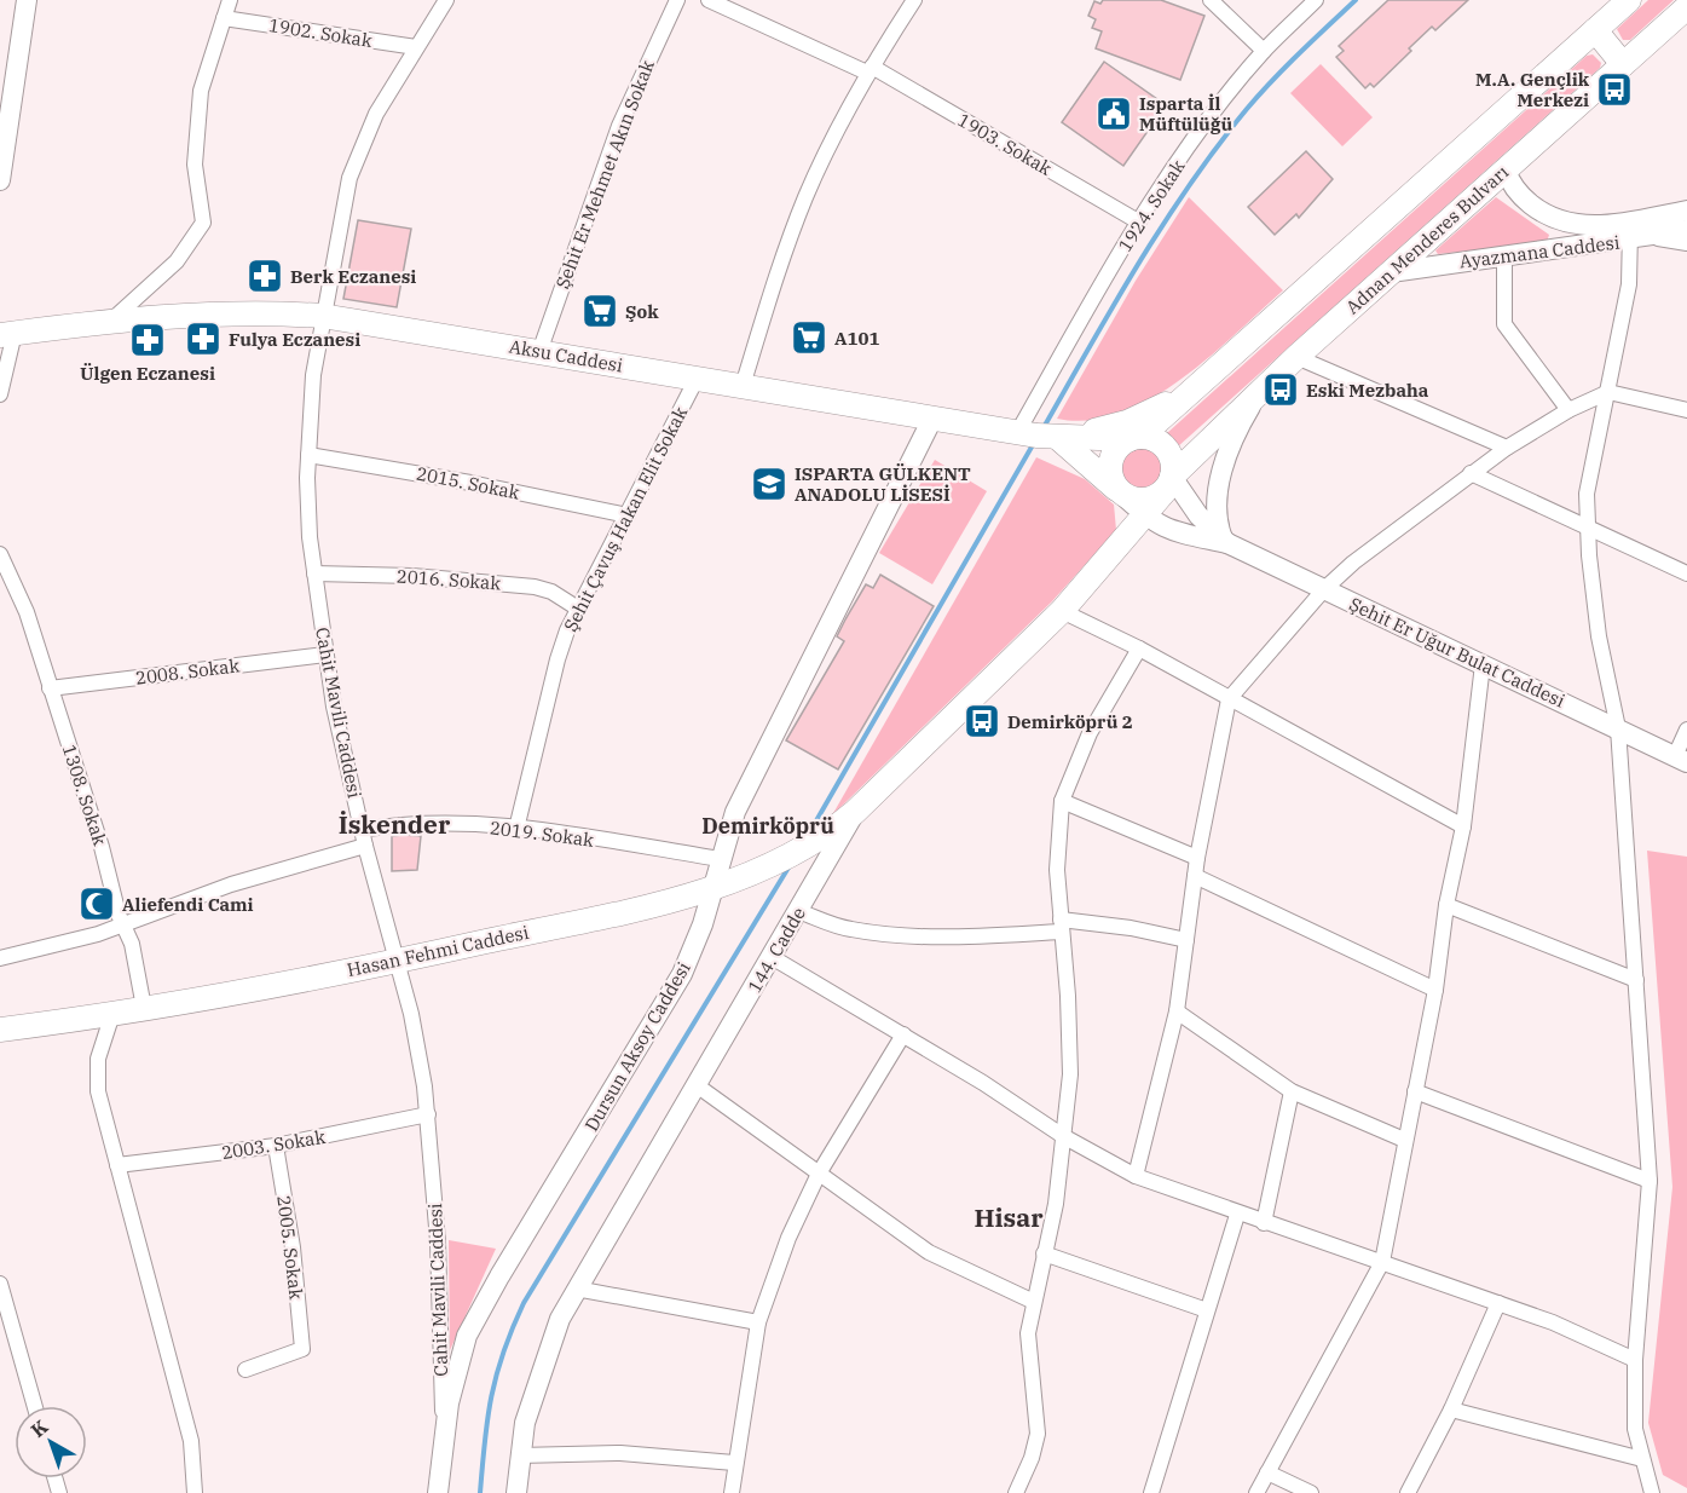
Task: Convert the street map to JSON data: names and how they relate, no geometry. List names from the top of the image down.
{
  "streets": {
    "main road": [
      "Adnan Menderes Bulvarı",
      "Aksu Caddesi",
      "144. Cadde",
      "Hasan Fehmi Caddesi"
    ],
    "street": [
      "1902. Sokak",
      "1903. Sokak",
      "Şehit Er Mehmet Akın Sokak",
      "1924. Sokak",
      "Ayazmana Caddesi",
      "2015. Sokak",
      "Şehit Çavuş Hakan Elit Sokak",
      "2016. Sokak",
      "Şehit Er Uğur Bulat Caddesi",
      "2008. Sokak",
      "Cahit Mavili Caddesi",
      "1308. Sokak",
      "2019. Sokak",
      "Dursun Aksoy Caddesi",
      "2003. Sokak",
      "2005. Sokak"
    ]
  },
  "crossings": [
    ["1902. Sokak", "Cahit Mavili Caddesi"],
    ["1903. Sokak", "1924. Sokak"],
    ["Şehit Er Mehmet Akın Sokak", "Aksu Caddesi"],
    ["1924. Sokak", "Aksu Caddesi"],
    ["Adnan Menderes Bulvarı", "Ayazmana Caddesi"],
    ["Adnan Menderes Bulvarı", "Aksu Caddesi"],
    ["Adnan Menderes Bulvarı", "Şehit Er Uğur Bulat Caddesi"],
    ["Adnan Menderes Bulvarı", "144. Cadde"],
    ["Aksu Caddesi", "Şehit Çavuş Hakan Elit Sokak"],
    ["Aksu Caddesi", "Şehit Er Uğur Bulat Caddesi"],
    ["Aksu Caddesi", "Cahit Mavili Caddesi"],
    ["Aksu Caddesi", "144. Cadde"],
    ["Aksu Caddesi", "Dursun Aksoy Caddesi"],
    ["2015. Sokak", "Şehit Çavuş Hakan Elit Sokak"],
    ["2015. Sokak", "Cahit Mavili Caddesi"],
    ["Şehit Çavuş Hakan Elit Sokak", "2016. Sokak"],
    ["Şehit Çavuş Hakan Elit Sokak", "2019. Sokak"],
    ["2016. Sokak", "Cahit Mavili Caddesi"],
    ["Şehit Er Uğur Bulat Caddesi", "144. Cadde"],
    ["2008. Sokak", "Cahit Mavili Caddesi"],
    ["2008. Sokak", "1308. Sokak"],
    ["Cahit Mavili Caddesi", "2019. Sokak"],
    ["Cahit Mavili Caddesi", "Hasan Fehmi Caddesi"],
    ["Cahit Mavili Caddesi", "Dursun Aksoy Caddesi"],
    ["Cahit Mavili Caddesi", "2003. Sokak"],
    ["1308. Sokak", "Hasan Fehmi Caddesi"],
    ["2019. Sokak", "Dursun Aksoy Caddesi"],
    ["144. Cadde", "Hasan Fehmi Caddesi"],
    ["Hasan Fehmi Caddesi", "Dursun Aksoy Caddesi"],
    ["2003. Sokak", "2005. Sokak"]
  ],
  "districts": ["İskender", "Demirköprü", "Hisar"],
  "places": {
    "bus stop": ["M.A. Gençlik Merkezi", "Eski Mezbaha", "Demirköprü 2"],
    "public building": ["Isparta İl Müftülüğü"],
    "pharmacy": ["Berk Eczanesi", "Fulya Eczanesi", "Ülgen Eczanesi"],
    "supermarket": ["Şok", "A101"],
    "school or university": ["ISPARTA GÜLKENT ANADOLU LİSESİ"],
    "mosque": ["Aliefendi Cami"]
  },
  "north": "top left"
}
